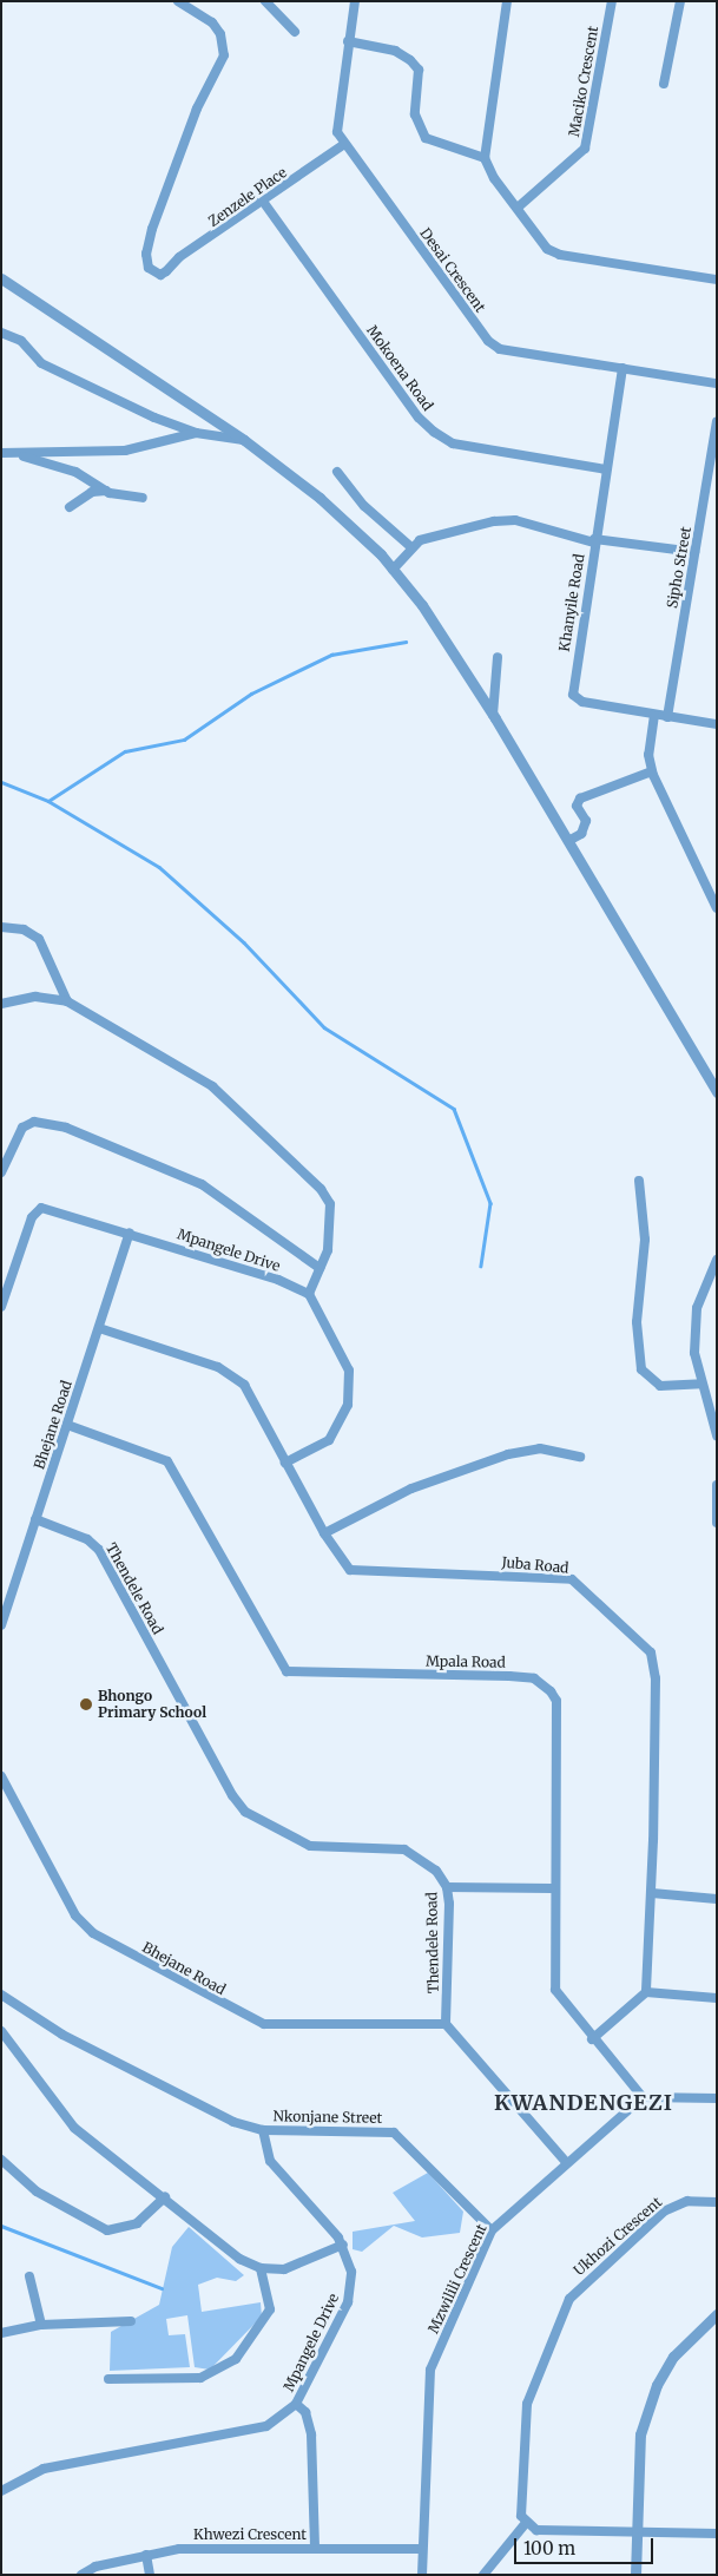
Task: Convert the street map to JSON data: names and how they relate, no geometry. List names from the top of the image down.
{
  "streets": {
    "street": [
      "Maciko Crescent",
      "Zenzele Place",
      "Desai Crescent",
      "Mokoena Road",
      "Sipho Street",
      "Khanyile Road",
      "Mpangele Drive",
      "Bhejane Road",
      "Juba Road",
      "Thendele Road",
      "Mpala Road",
      "Nkonjane Street",
      "Ukhozi Crescent",
      "Mzwilili Crescent",
      "Khwezi Crescent"
    ]
  },
  "crossings": [
    ["Zenzele Place", "Desai Crescent"],
    ["Zenzele Place", "Mokoena Road"],
    ["Desai Crescent", "Khanyile Road"],
    ["Mokoena Road", "Khanyile Road"],
    ["Sipho Street", "Khanyile Road"],
    ["Mpangele Drive", "Bhejane Road"],
    ["Mpangele Drive", "Nkonjane Street"],
    ["Bhejane Road", "Juba Road"],
    ["Bhejane Road", "Thendele Road"],
    ["Bhejane Road", "Mpala Road"],
    ["Mpala Road", "Mzwilili Crescent"],
    ["Nkonjane Street", "Mzwilili Crescent"],
    ["Mzwilili Crescent", "Khwezi Crescent"]
  ],
  "districts": ["KWANDENGEZI"],
  "places": ["Bhongo Primary School"],
  "scale_bar": "100 m"
}
